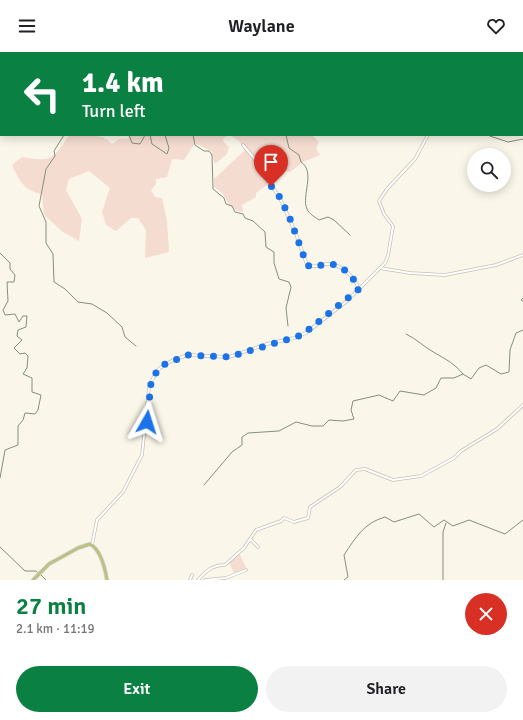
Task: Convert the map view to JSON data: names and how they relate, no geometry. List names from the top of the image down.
{
  "page": {
    "header": "Waylane",
    "turn": ["1.4 km", "Turn left"],
    "heading": ["27 min", "2.1 km · 11:19"],
    "buttons": ["Exit", "Share"]
  }
}
